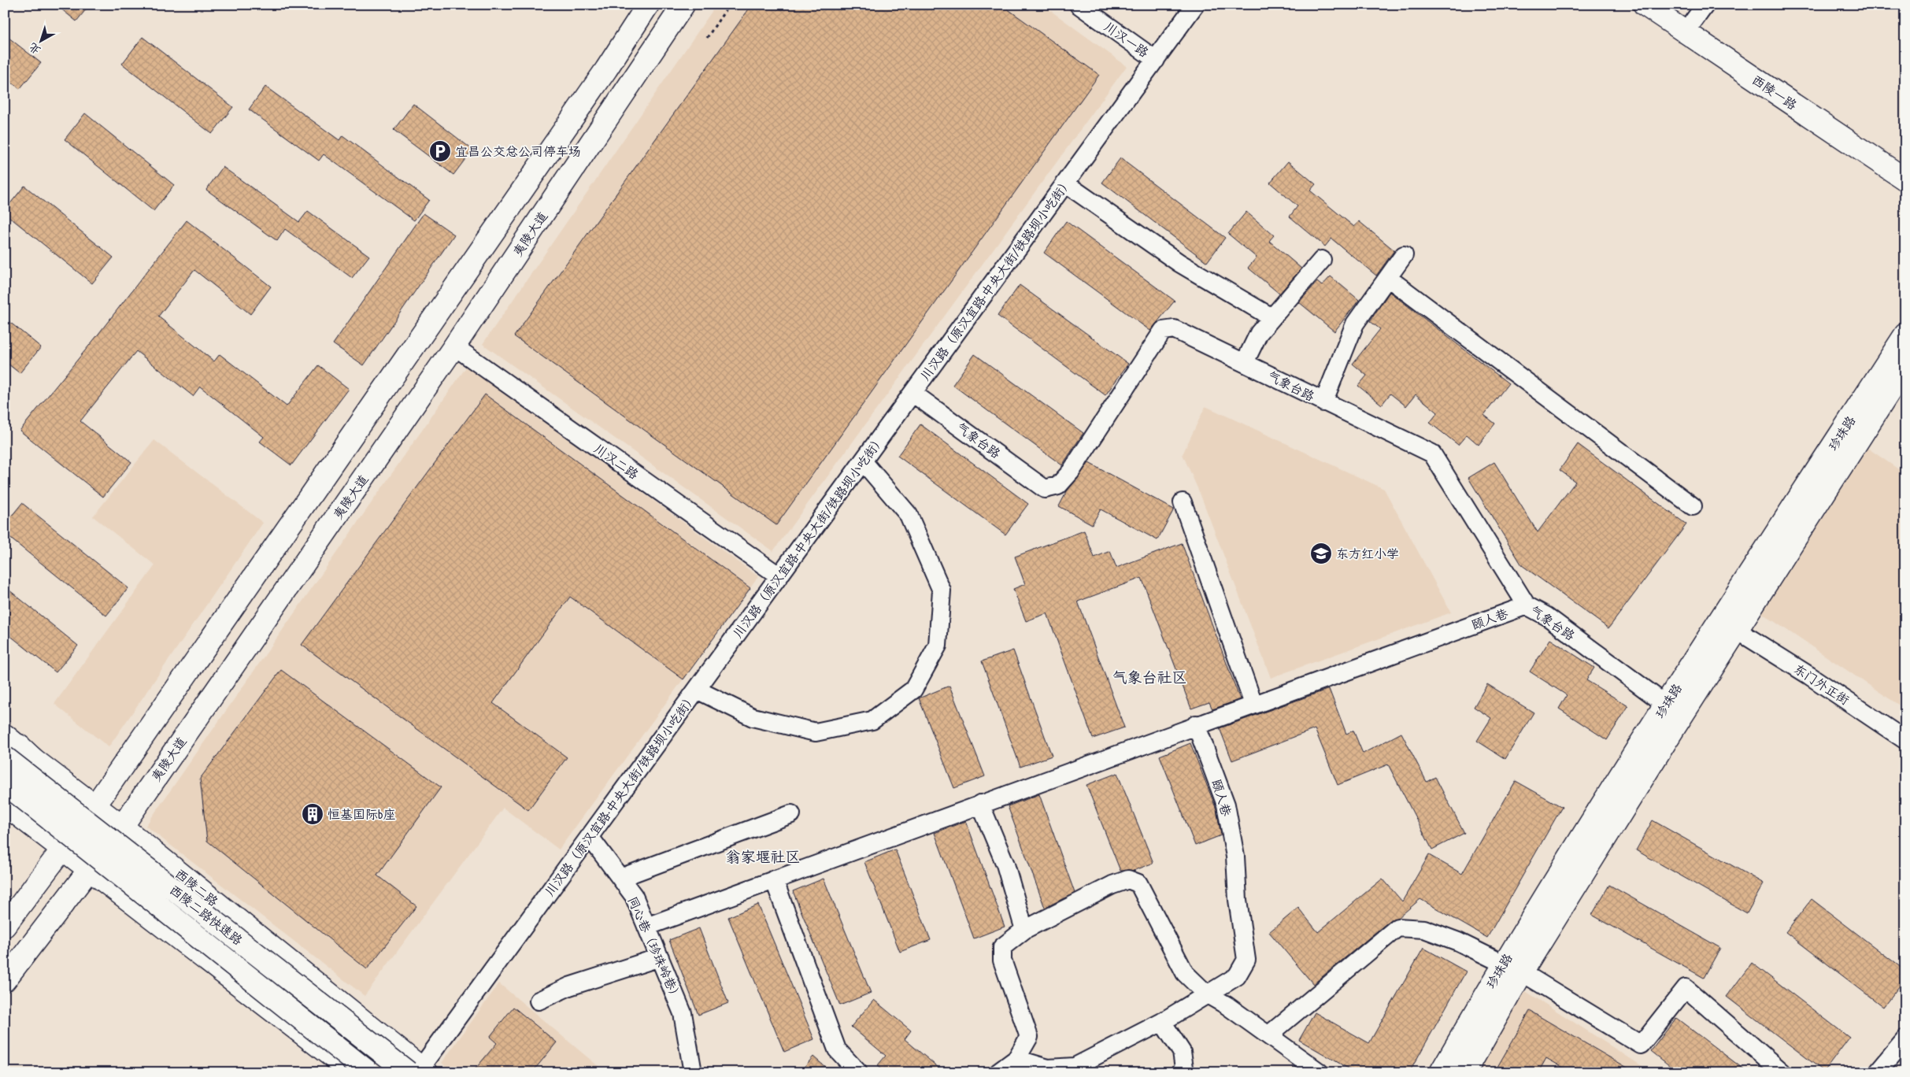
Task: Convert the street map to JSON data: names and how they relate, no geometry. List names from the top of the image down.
{
  "streets": {
    "main road": [
      "西陵一路",
      "夷陵大道",
      "珍珠路",
      "西陵二路",
      "西陵二路快速路"
    ],
    "street": [
      "川汉一路",
      "川汉路（原汉宜路·中央大街/铁路坝小吃街）",
      "气象台路",
      "川汉二路",
      "颐人巷",
      "东门外正街",
      "同心巷（珍珠岭巷）"
    ]
  },
  "crossings": [
    ["川汉一路", "川汉路（原汉宜路·中央大街/铁路坝小吃街）"],
    ["夷陵大道", "川汉二路"],
    ["夷陵大道", "西陵二路"],
    ["川汉路（原汉宜路·中央大街/铁路坝小吃街）", "气象台路"],
    ["川汉路（原汉宜路·中央大街/铁路坝小吃街）", "川汉二路"],
    ["川汉路（原汉宜路·中央大街/铁路坝小吃街）", "西陵二路"],
    ["川汉路（原汉宜路·中央大街/铁路坝小吃街）", "西陵二路快速路"],
    ["川汉路（原汉宜路·中央大街/铁路坝小吃街）", "同心巷（珍珠岭巷）"],
    ["气象台路", "珍珠路"],
    ["气象台路", "颐人巷"],
    ["珍珠路", "东门外正街"],
    ["西陵二路", "西陵二路快速路"]
  ],
  "districts": ["气象台社区", "翁家堰社区"],
  "places": {
    "parking": ["宜昌公交总公司停车场"],
    "school or university": ["东方红小学"],
    "building": ["恒基国际b座"]
  },
  "north": "bottom left"
}
